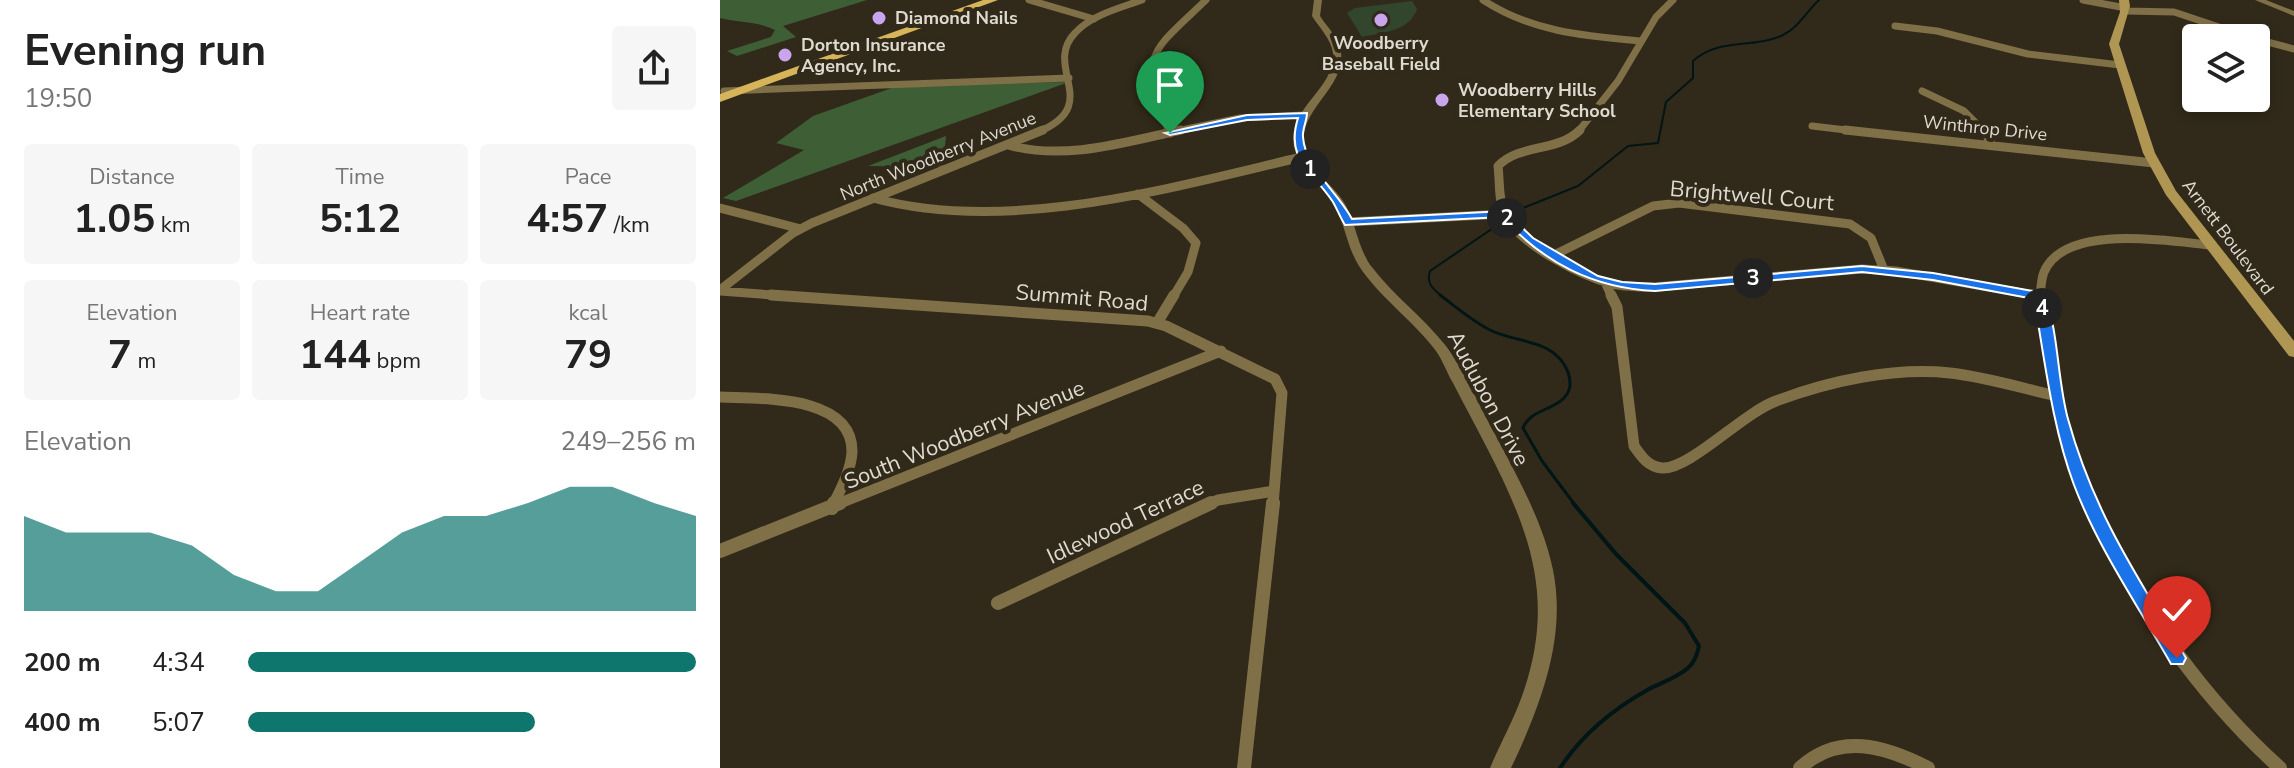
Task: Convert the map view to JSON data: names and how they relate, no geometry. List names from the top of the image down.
{
  "streets": {
    "main road": ["Arnett Boulevard"],
    "street": [
      "Winthrop Drive",
      "North Woodberry Avenue",
      "Brightwell Court",
      "Summit Road",
      "Audubon Drive",
      "South Woodberry Avenue",
      "Idlewood Terrace"
    ]
  },
  "crossings": [
    ["Winthrop Drive", "Arnett Boulevard"],
    ["Summit Road", "South Woodberry Avenue"],
    ["Summit Road", "Idlewood Terrace"]
  ],
  "places": [
    "Diamond Nails",
    "Woodberry Baseball Field",
    "Dorton Insurance Agency, Inc.",
    "Woodberry Hills Elementary School"
  ],
  "page": {
    "heading": ["Evening run", "19:50"],
    "stats": [
      ["Distance", "1.05 km"],
      ["Time", "5:12"],
      ["Pace", "4:57 /km"],
      ["Elevation", "7 m"],
      ["Heart rate", "144 bpm"],
      ["kcal", "79"]
    ],
    "pins": [
      "1",
      "2",
      "3",
      "4"
    ],
    "chart": ["Elevation", "249–256 m"],
    "list": [
      {
        "name": "200 m",
        "note": "4:34"
      },
      {
        "name": "400 m",
        "note": "5:07"
      }
    ]
  }
}
